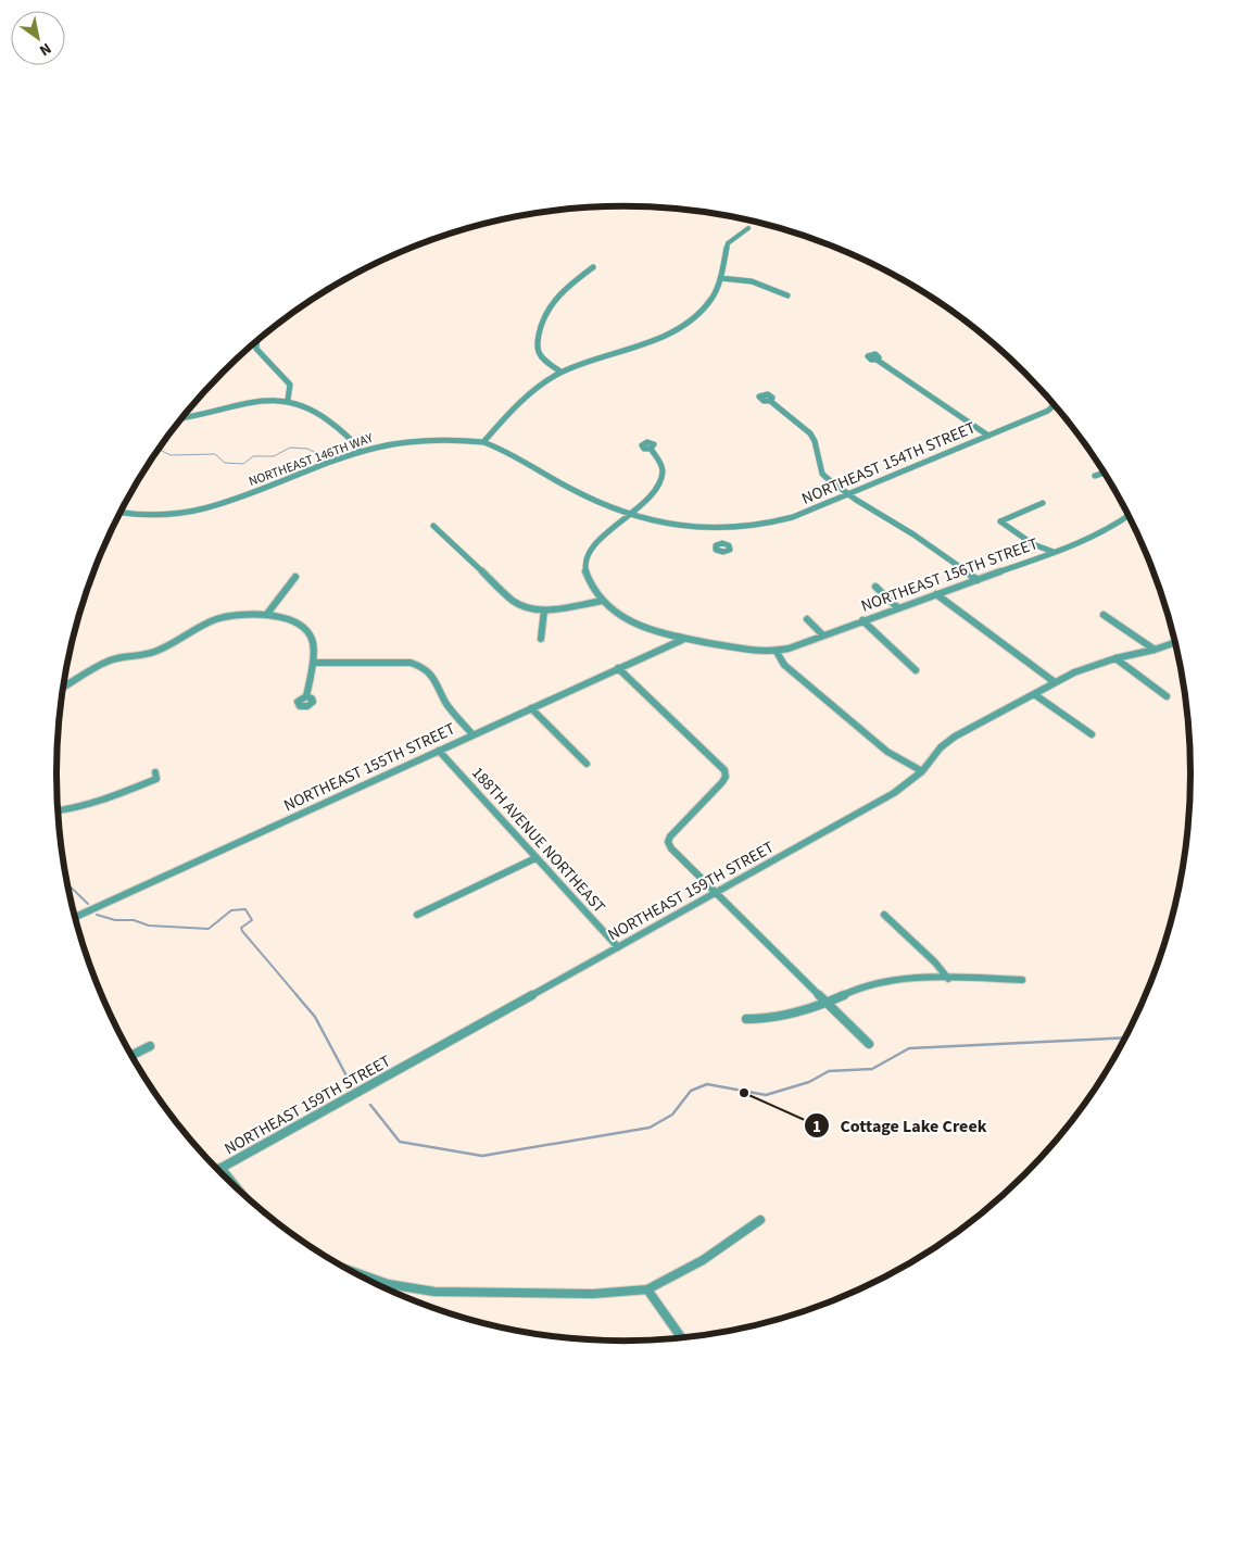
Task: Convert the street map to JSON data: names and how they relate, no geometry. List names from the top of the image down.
{
  "streets": {
    "street": [
      "NORTHEAST 146TH WAY",
      "NORTHEAST 154TH STREET",
      "NORTHEAST 156TH STREET",
      "NORTHEAST 155TH STREET",
      "188TH AVENUE NORTHEAST",
      "NORTHEAST 159TH STREET"
    ]
  },
  "crossings": [
    ["NORTHEAST 146TH WAY", "NORTHEAST 154TH STREET"],
    ["NORTHEAST 155TH STREET", "188TH AVENUE NORTHEAST"],
    ["188TH AVENUE NORTHEAST", "NORTHEAST 159TH STREET"]
  ],
  "places": ["Cottage Lake Creek"],
  "north": "bottom right"
}
